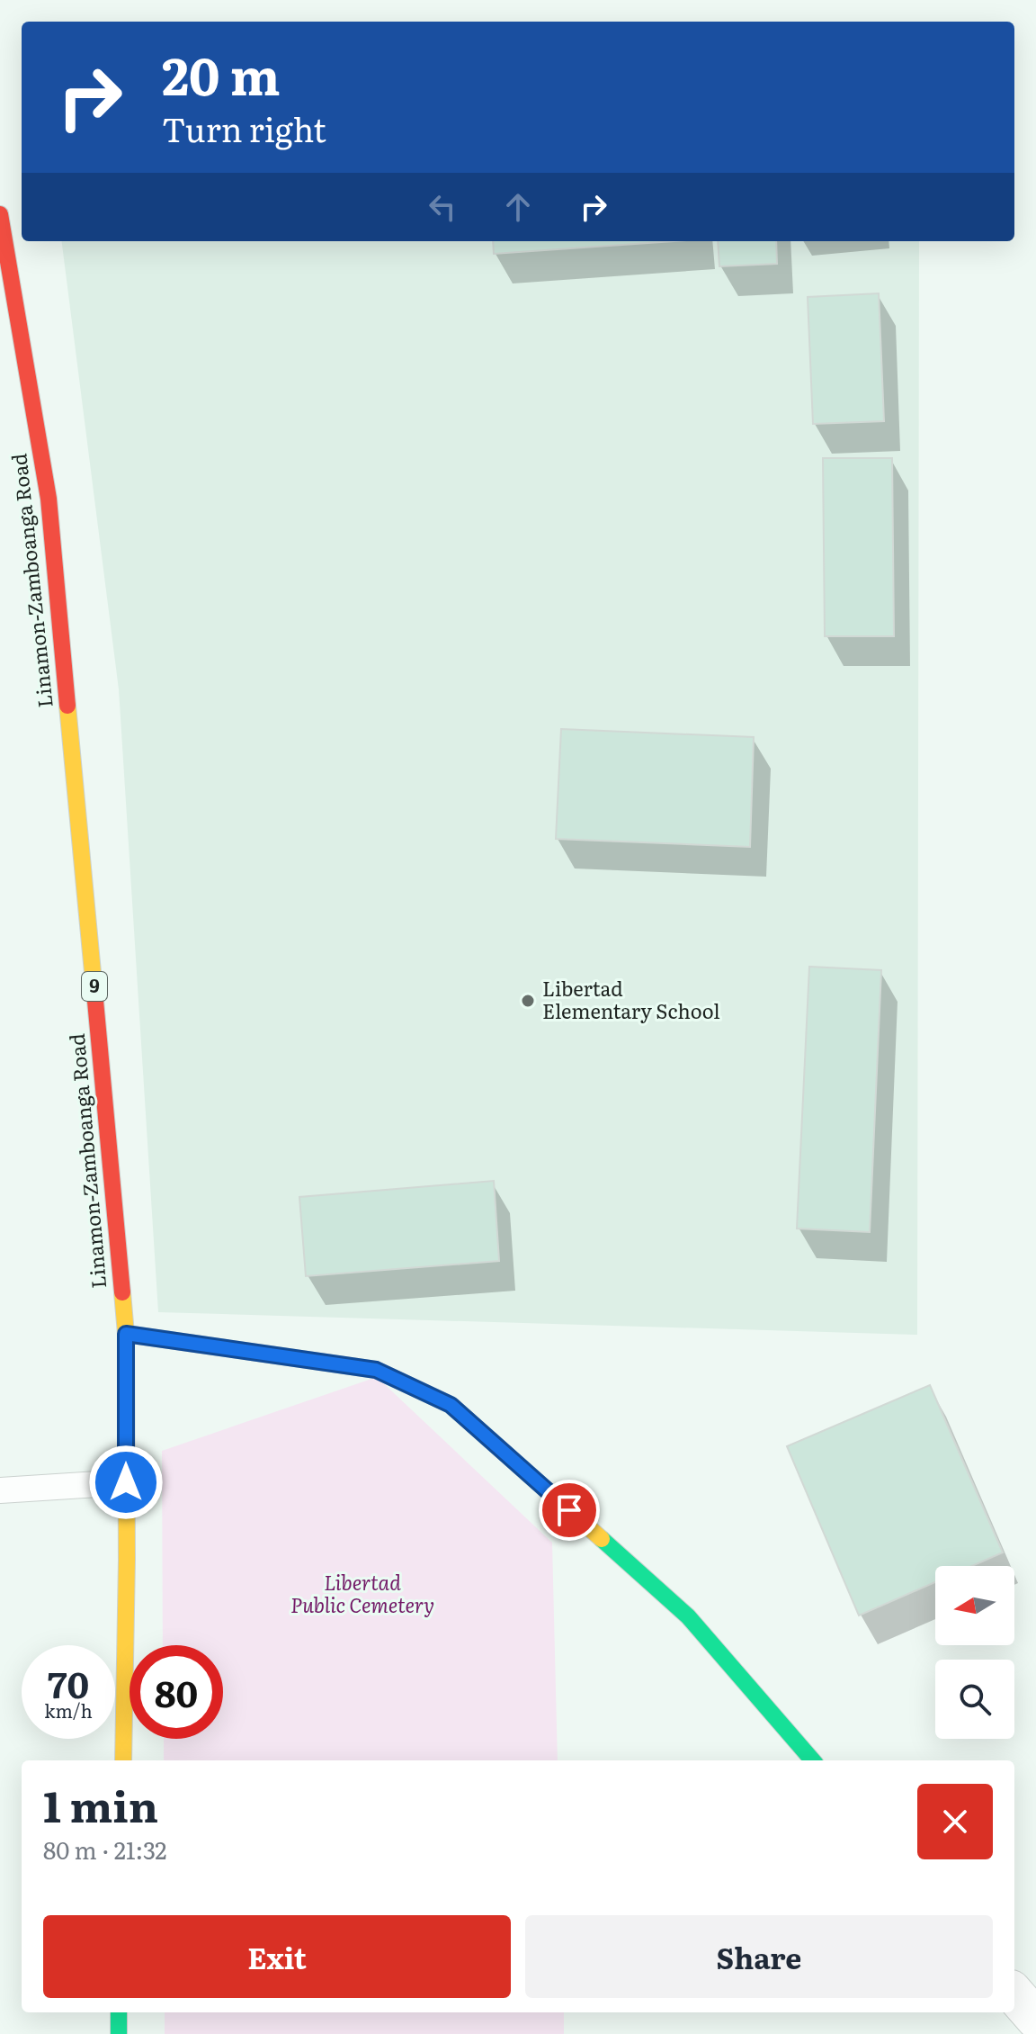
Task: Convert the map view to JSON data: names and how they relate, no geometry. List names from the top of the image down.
{
  "streets": {
    "main road": ["Linamon-Zamboanga Road", "9"]
  },
  "parks": ["Libertad Public Cemetery"],
  "places": ["Libertad Elementary School"],
  "north": "left",
  "page": {
    "turn": ["20 m", "Turn right"],
    "speed": "70 km/h",
    "limit": "80",
    "heading": ["1 min", "80 m · 21:32"],
    "buttons": ["Exit", "Share"]
  }
}
